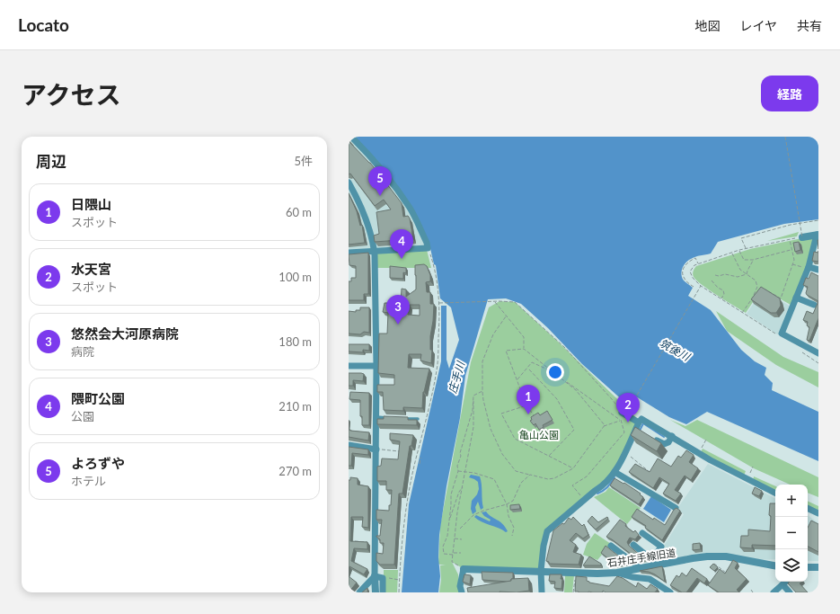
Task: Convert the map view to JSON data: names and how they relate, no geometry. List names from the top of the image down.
{
  "streets": {
    "street": ["石井庄手線旧道"]
  },
  "water": ["筑後川", "庄手川"],
  "parks": ["亀山公園"],
  "page": {
    "header": "Locato",
    "nav": ["地図", "レイヤ", "共有"],
    "title": "アクセス",
    "buttons": "経路",
    "heading": ["周辺", "5件"],
    "pins": [
      "5",
      "4",
      "3",
      "1",
      "2"
    ],
    "list": [
      {
        "mark": "1",
        "name": "日隈山",
        "note": "スポット",
        "value": "60 m"
      },
      {
        "mark": "2",
        "name": "水天宮",
        "note": "スポット",
        "value": "100 m"
      },
      {
        "mark": "3",
        "name": "悠然会大河原病院",
        "note": "病院",
        "value": "180 m"
      },
      {
        "mark": "4",
        "name": "隈町公園",
        "note": "公園",
        "value": "210 m"
      },
      {
        "mark": "5",
        "name": "よろずや",
        "note": "ホテル",
        "value": "270 m"
      }
    ],
    "map_buttons": ["+", "−"]
  }
}
